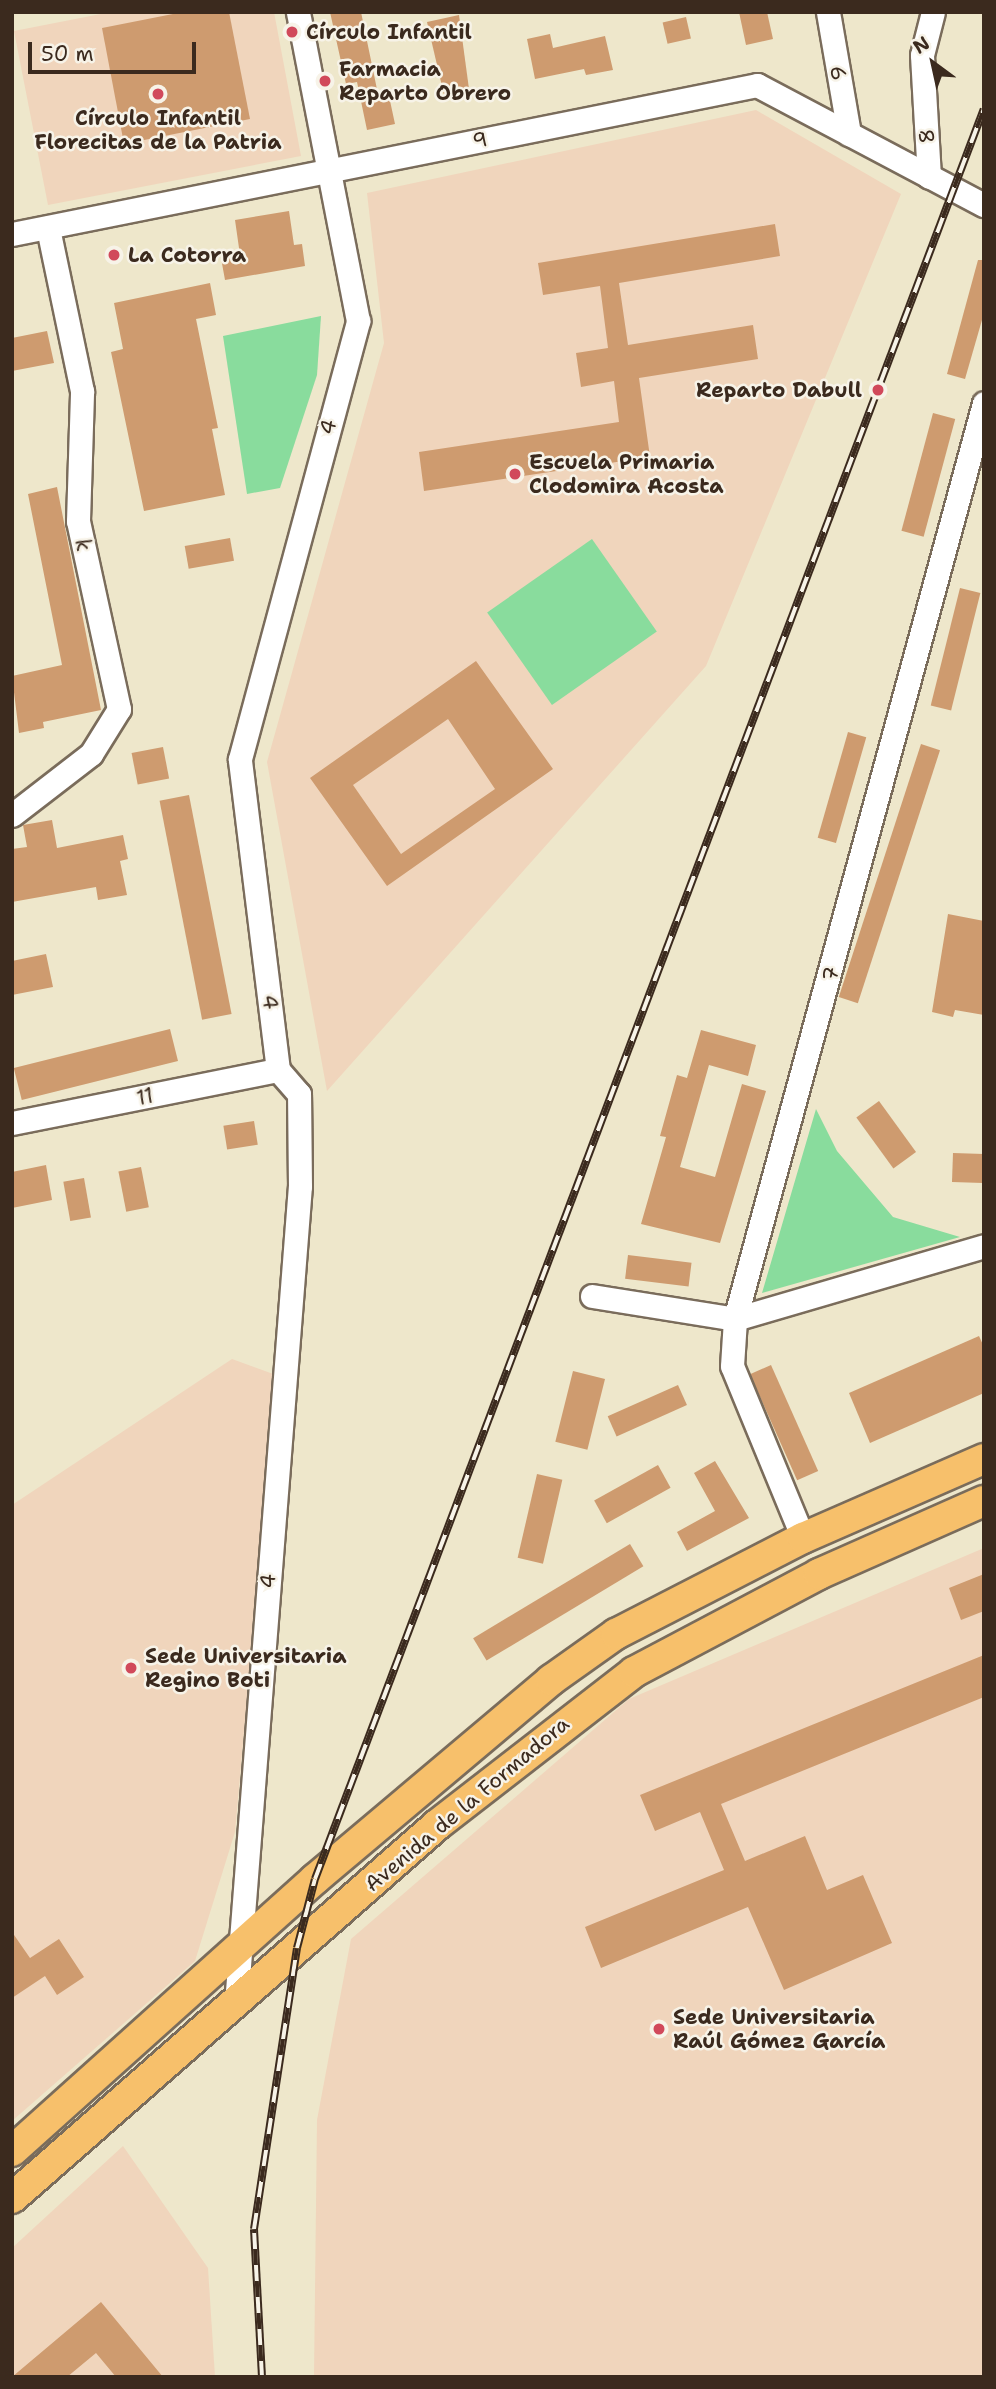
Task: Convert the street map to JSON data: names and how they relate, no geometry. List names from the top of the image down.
{
  "streets": {
    "main road": ["Avenida de la Formadora"],
    "street": [
      "6",
      "8",
      "9",
      "4",
      "k",
      "7",
      "11"
    ]
  },
  "crossings": [
    ["6", "9"],
    ["8", "9"],
    ["9", "4"],
    ["9", "k"],
    ["4", "11"],
    ["4", "Avenida de la Formadora"],
    ["7", "Avenida de la Formadora"]
  ],
  "places": [
    "Círculo Infantil",
    "Farmacia Reparto Obrero",
    "Círculo Infantil Florecitas de la Patria",
    "La Cotorra",
    "Reparto Dabull",
    "Escuela Primaria Clodomira Acosta",
    "Sede Universitaria Regino Boti",
    "Sede Universitaria Raúl Gómez García"
  ],
  "scale_bar": "50 m",
  "north": "top left"
}
